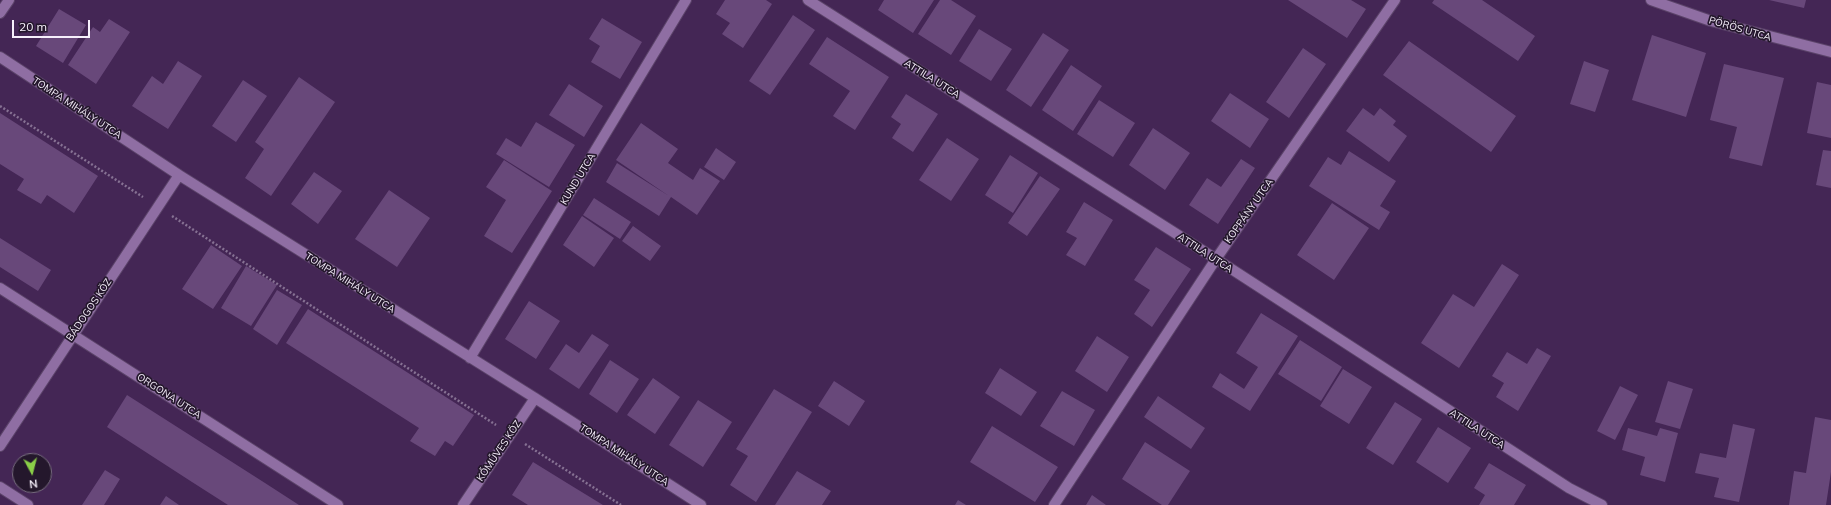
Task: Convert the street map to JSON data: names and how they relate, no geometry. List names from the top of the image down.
{
  "streets": {
    "street": [
      "PÖRÖS UTCA",
      "ATTILA UTCA",
      "TOMPA MIHÁLY UTCA",
      "KUND UTCA",
      "KOPPÁNY UTCA",
      "BÁDOGOS KÖZ",
      "ORGONA UTCA",
      "KŐMŰVES KÖZ"
    ]
  },
  "crossings": [
    ["ATTILA UTCA", "KOPPÁNY UTCA"],
    ["TOMPA MIHÁLY UTCA", "KUND UTCA"],
    ["TOMPA MIHÁLY UTCA", "BÁDOGOS KÖZ"],
    ["TOMPA MIHÁLY UTCA", "KŐMŰVES KÖZ"],
    ["BÁDOGOS KÖZ", "ORGONA UTCA"]
  ],
  "scale_bar": "20 m",
  "north": "bottom"
}
